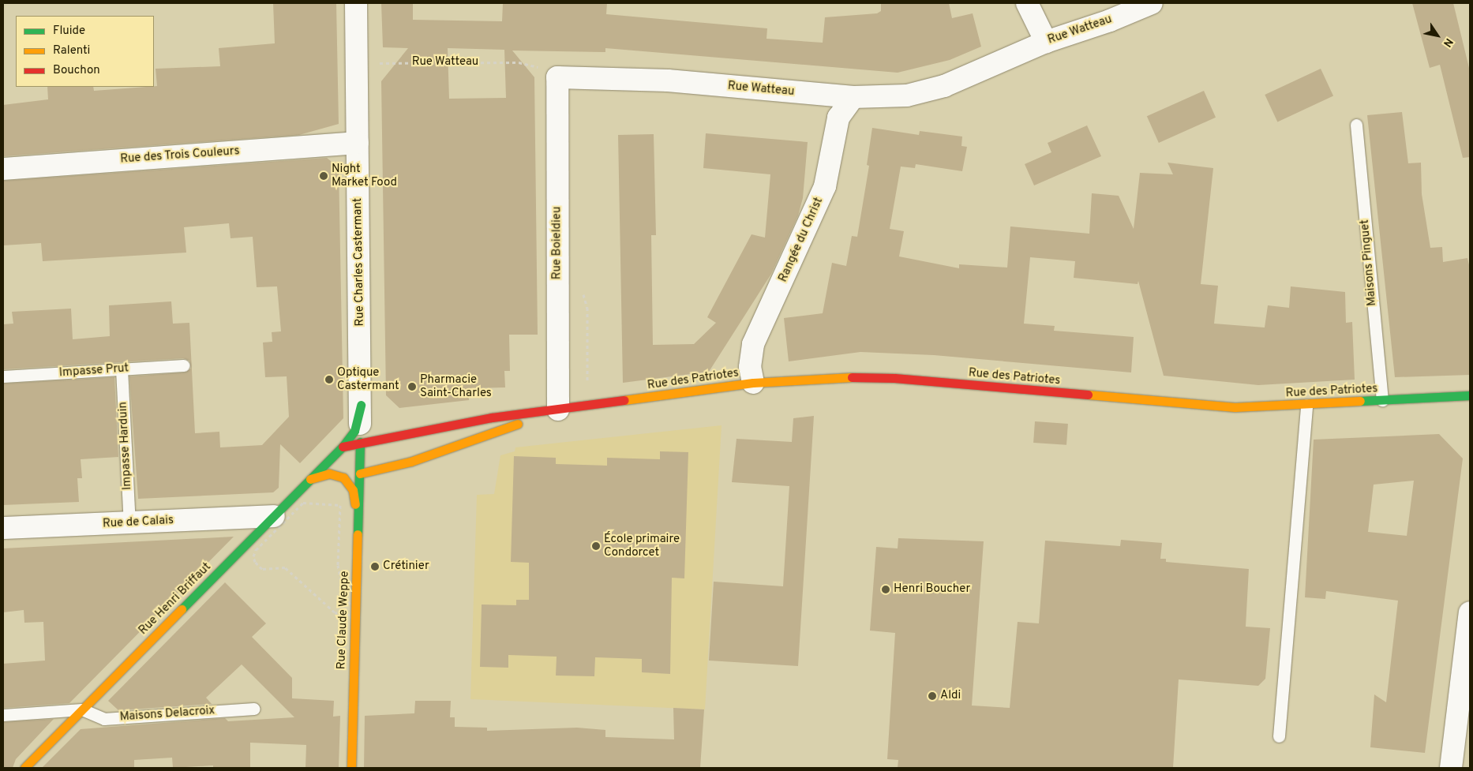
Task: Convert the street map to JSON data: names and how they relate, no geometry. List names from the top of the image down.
{
  "streets": {
    "street": [
      "Rue Watteau",
      "Rue des Trois Couleurs",
      "Rangée du Christ",
      "Rue Boieldieu",
      "Rue Charles Castermant",
      "Rue des Patriotes",
      "Rue de Calais",
      "Rue Henri Briffaut",
      "Rue Claude Weppe"
    ],
    "lane": [
      "Maisons Pinguet",
      "Impasse Prut",
      "Impasse Harduin",
      "Maisons Delacroix"
    ]
  },
  "crossings": [
    ["Rue Watteau", "Rangée du Christ"],
    ["Rue Watteau", "Rue Boieldieu"],
    ["Rue Watteau", "Rue Charles Castermant"],
    ["Rue des Trois Couleurs", "Rue Charles Castermant"],
    ["Rangée du Christ", "Rue des Patriotes"],
    ["Rue Boieldieu", "Rue des Patriotes"],
    ["Rue Charles Castermant", "Rue des Patriotes"],
    ["Rue Charles Castermant", "Rue Henri Briffaut"],
    ["Rue Charles Castermant", "Rue Claude Weppe"],
    ["Maisons Pinguet", "Rue des Patriotes"],
    ["Impasse Prut", "Impasse Harduin"],
    ["Rue des Patriotes", "Rue Henri Briffaut"],
    ["Rue des Patriotes", "Rue Claude Weppe"],
    ["Impasse Harduin", "Rue de Calais"],
    ["Rue de Calais", "Rue Henri Briffaut"],
    ["Rue Henri Briffaut", "Maisons Delacroix"]
  ],
  "places": [
    "Night Market Food",
    "Optique Castermant",
    "Pharmacie Saint-Charles",
    "École primaire Condorcet",
    "Crétinier",
    "Henri Boucher",
    "Aldi"
  ],
  "legend": ["Fluide", "Ralenti", "Bouchon"],
  "north": "bottom right"
}
